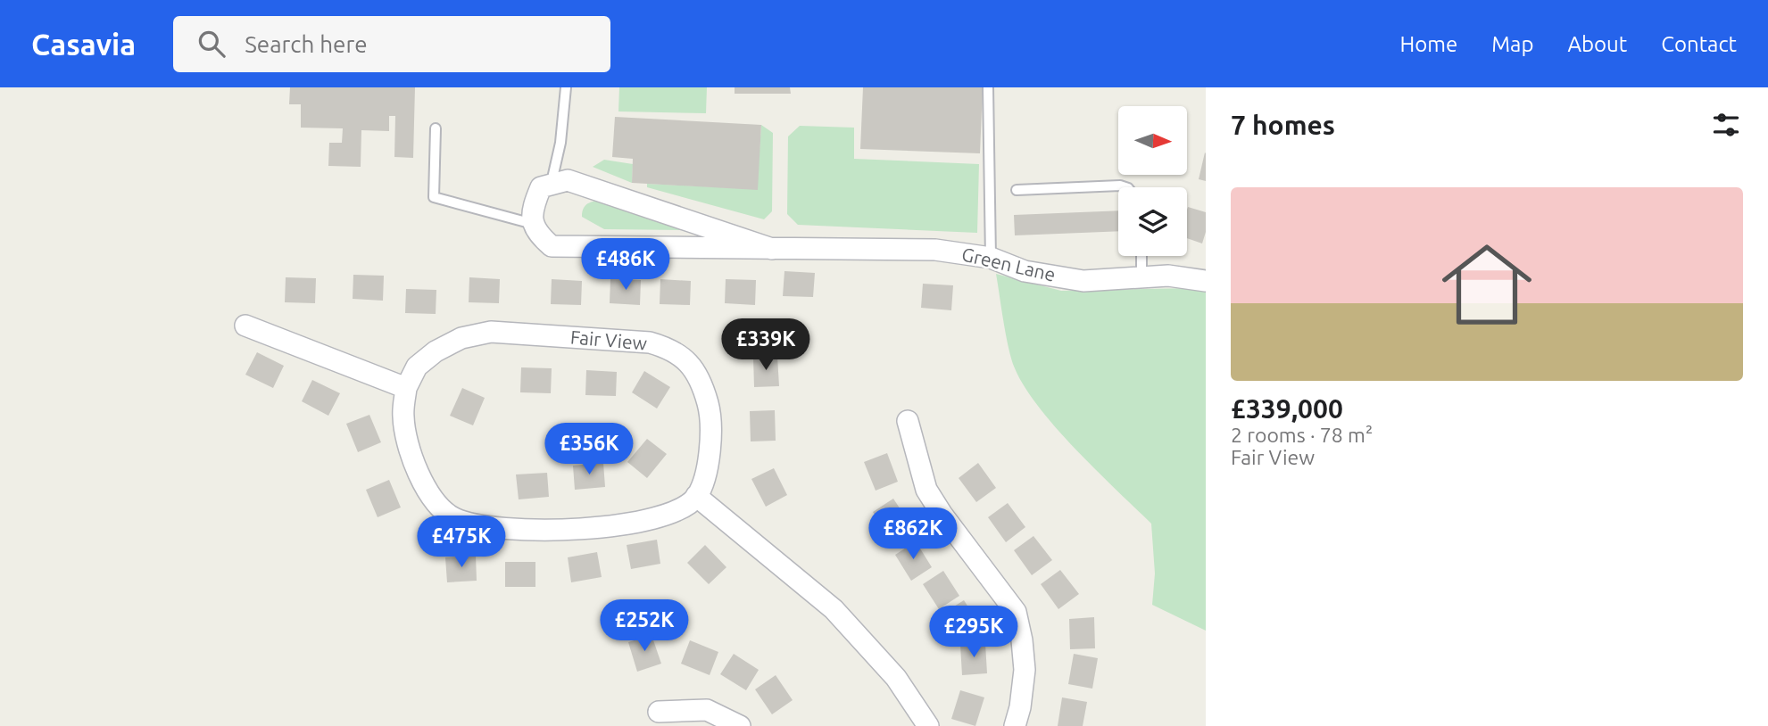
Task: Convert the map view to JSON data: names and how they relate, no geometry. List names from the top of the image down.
{
  "streets": {
    "street": ["Green Lane", "Fair View"]
  },
  "north": "right",
  "page": {
    "header": "Casavia",
    "search": "Search here",
    "nav": [
      "Home",
      "Map",
      "About",
      "Contact"
    ],
    "heading": "7 homes",
    "list": [
      {
        "name": "£339,000",
        "note": "2 rooms · 78 m² · Fair View"
      }
    ],
    "price": [
      "£486K",
      "£339K",
      "£356K",
      "£862K",
      "£475K",
      "£252K",
      "£295K"
    ]
  }
}
